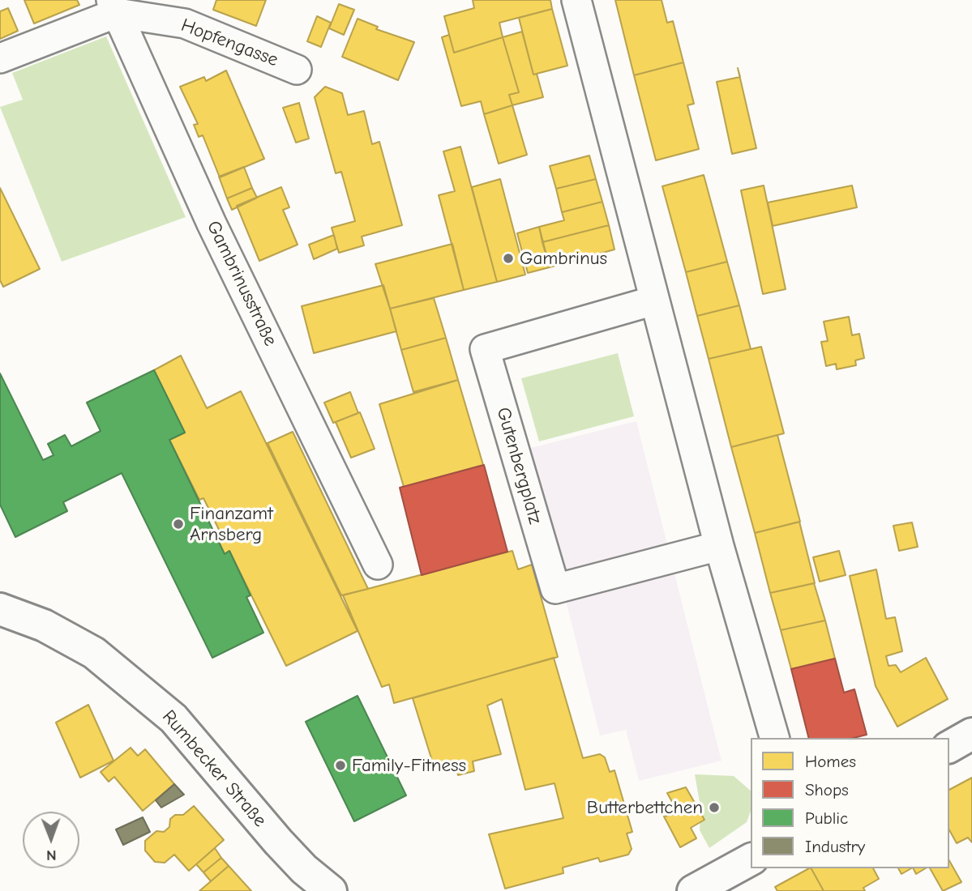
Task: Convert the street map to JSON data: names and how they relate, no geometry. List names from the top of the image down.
{
  "streets": {
    "street": [
      "Hopfengasse",
      "Gambrinusstraße",
      "Gutenbergplatz",
      "Rumbecker Straße"
    ]
  },
  "crossings": [
    ["Hopfengasse", "Gambrinusstraße"]
  ],
  "places": [
    "Gambrinus",
    "Finanzamt Arnsberg",
    "Family-Fitness",
    "Butterbettchen"
  ],
  "legend": [
    "Homes",
    "Shops",
    "Public",
    "Industry"
  ],
  "north": "bottom"
}
